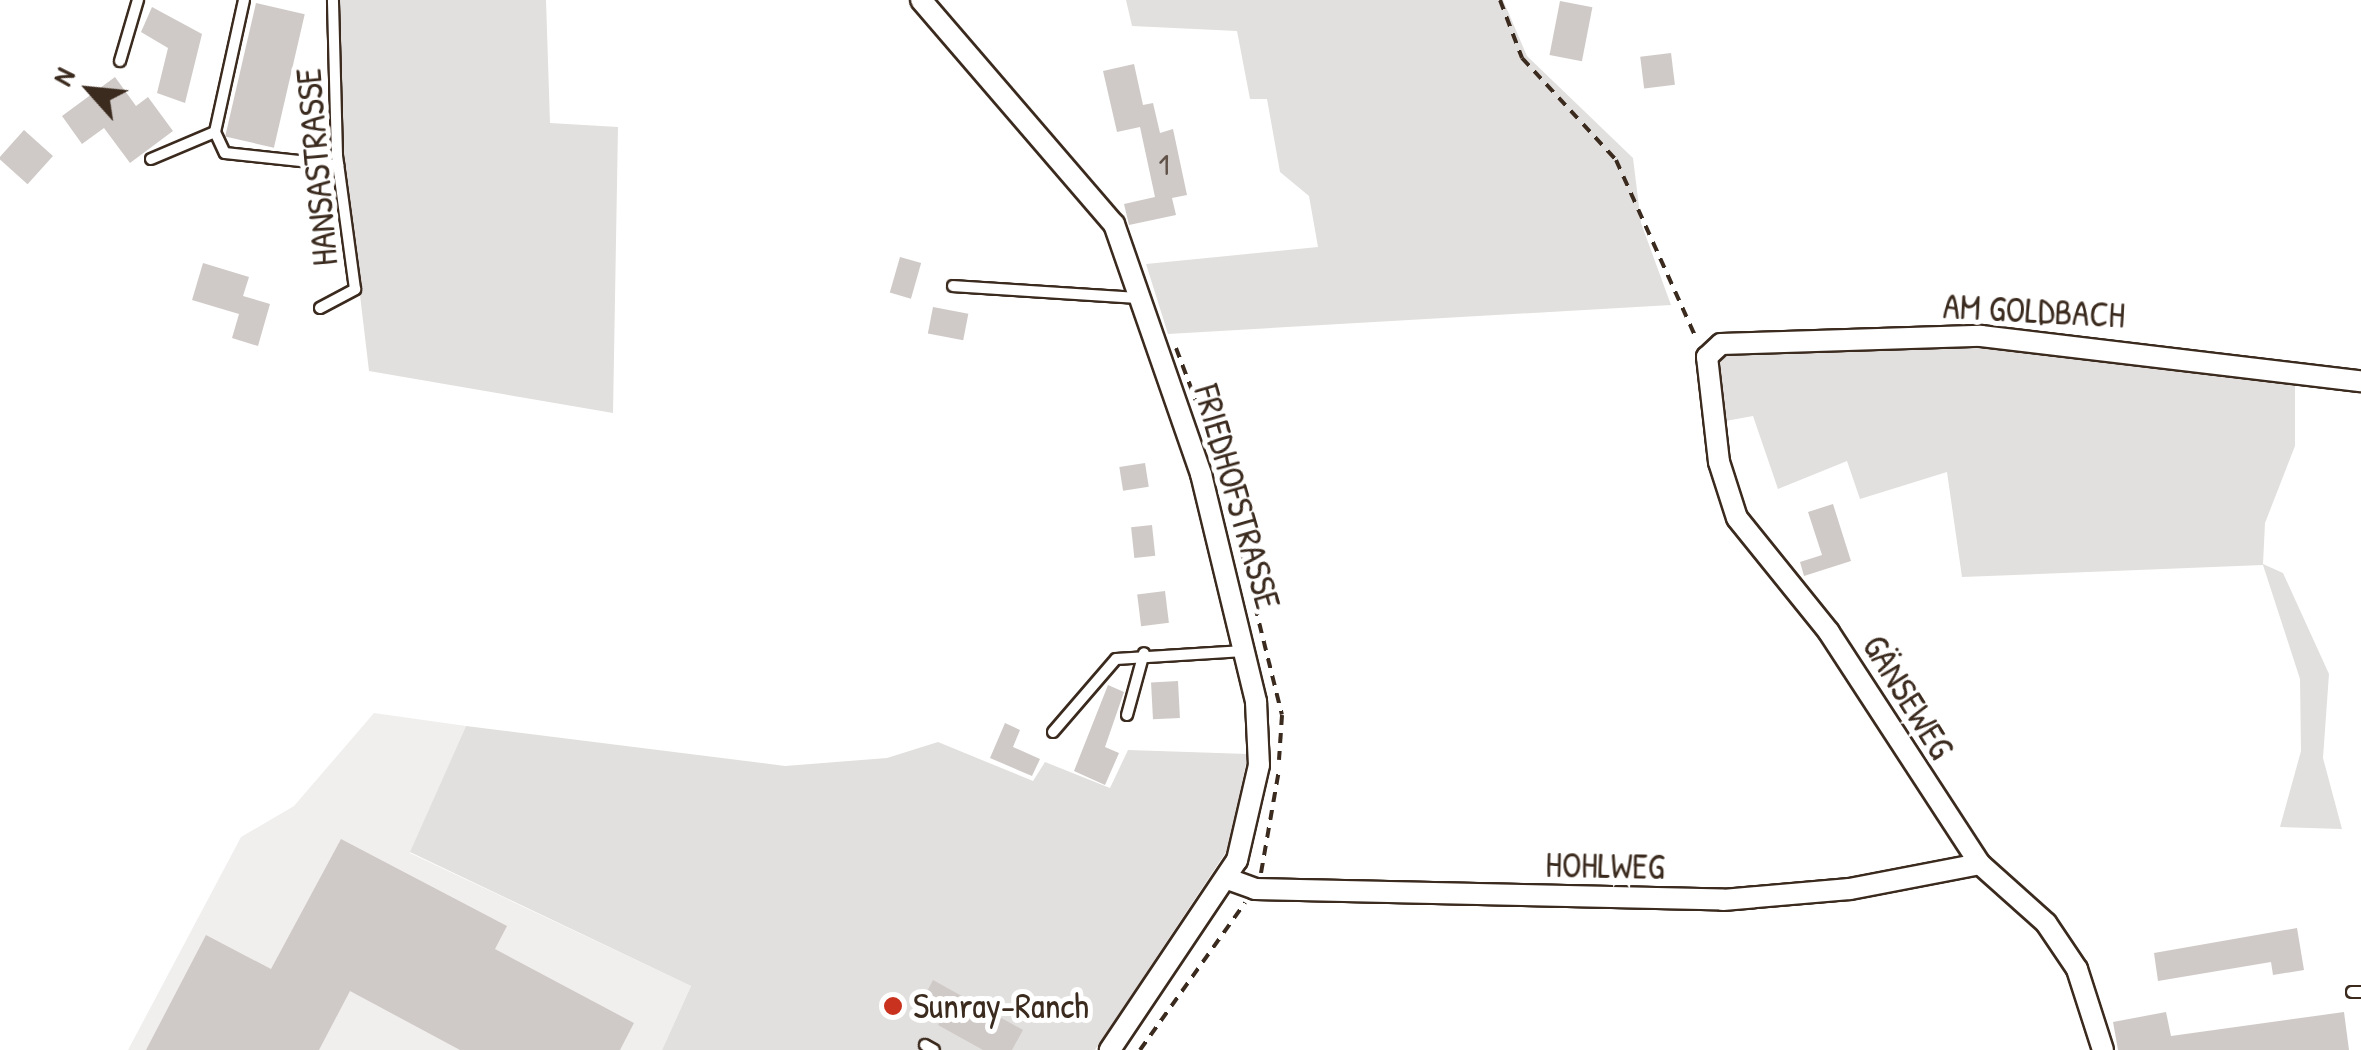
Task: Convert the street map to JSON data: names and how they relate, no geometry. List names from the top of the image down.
{
  "streets": {
    "street": [
      "AM GOLDBACH",
      "FRIEDHOFSTRASSE",
      "GÄNSEWEG",
      "HOHLWEG"
    ],
    "lane": ["HANSASTRASSE"]
  },
  "crossings": [
    ["AM GOLDBACH", "GÄNSEWEG"],
    ["FRIEDHOFSTRASSE", "HOHLWEG"],
    ["GÄNSEWEG", "HOHLWEG"]
  ],
  "places": ["Sunray-Ranch"],
  "house_numbers": ["1"],
  "north": "top left"
}
